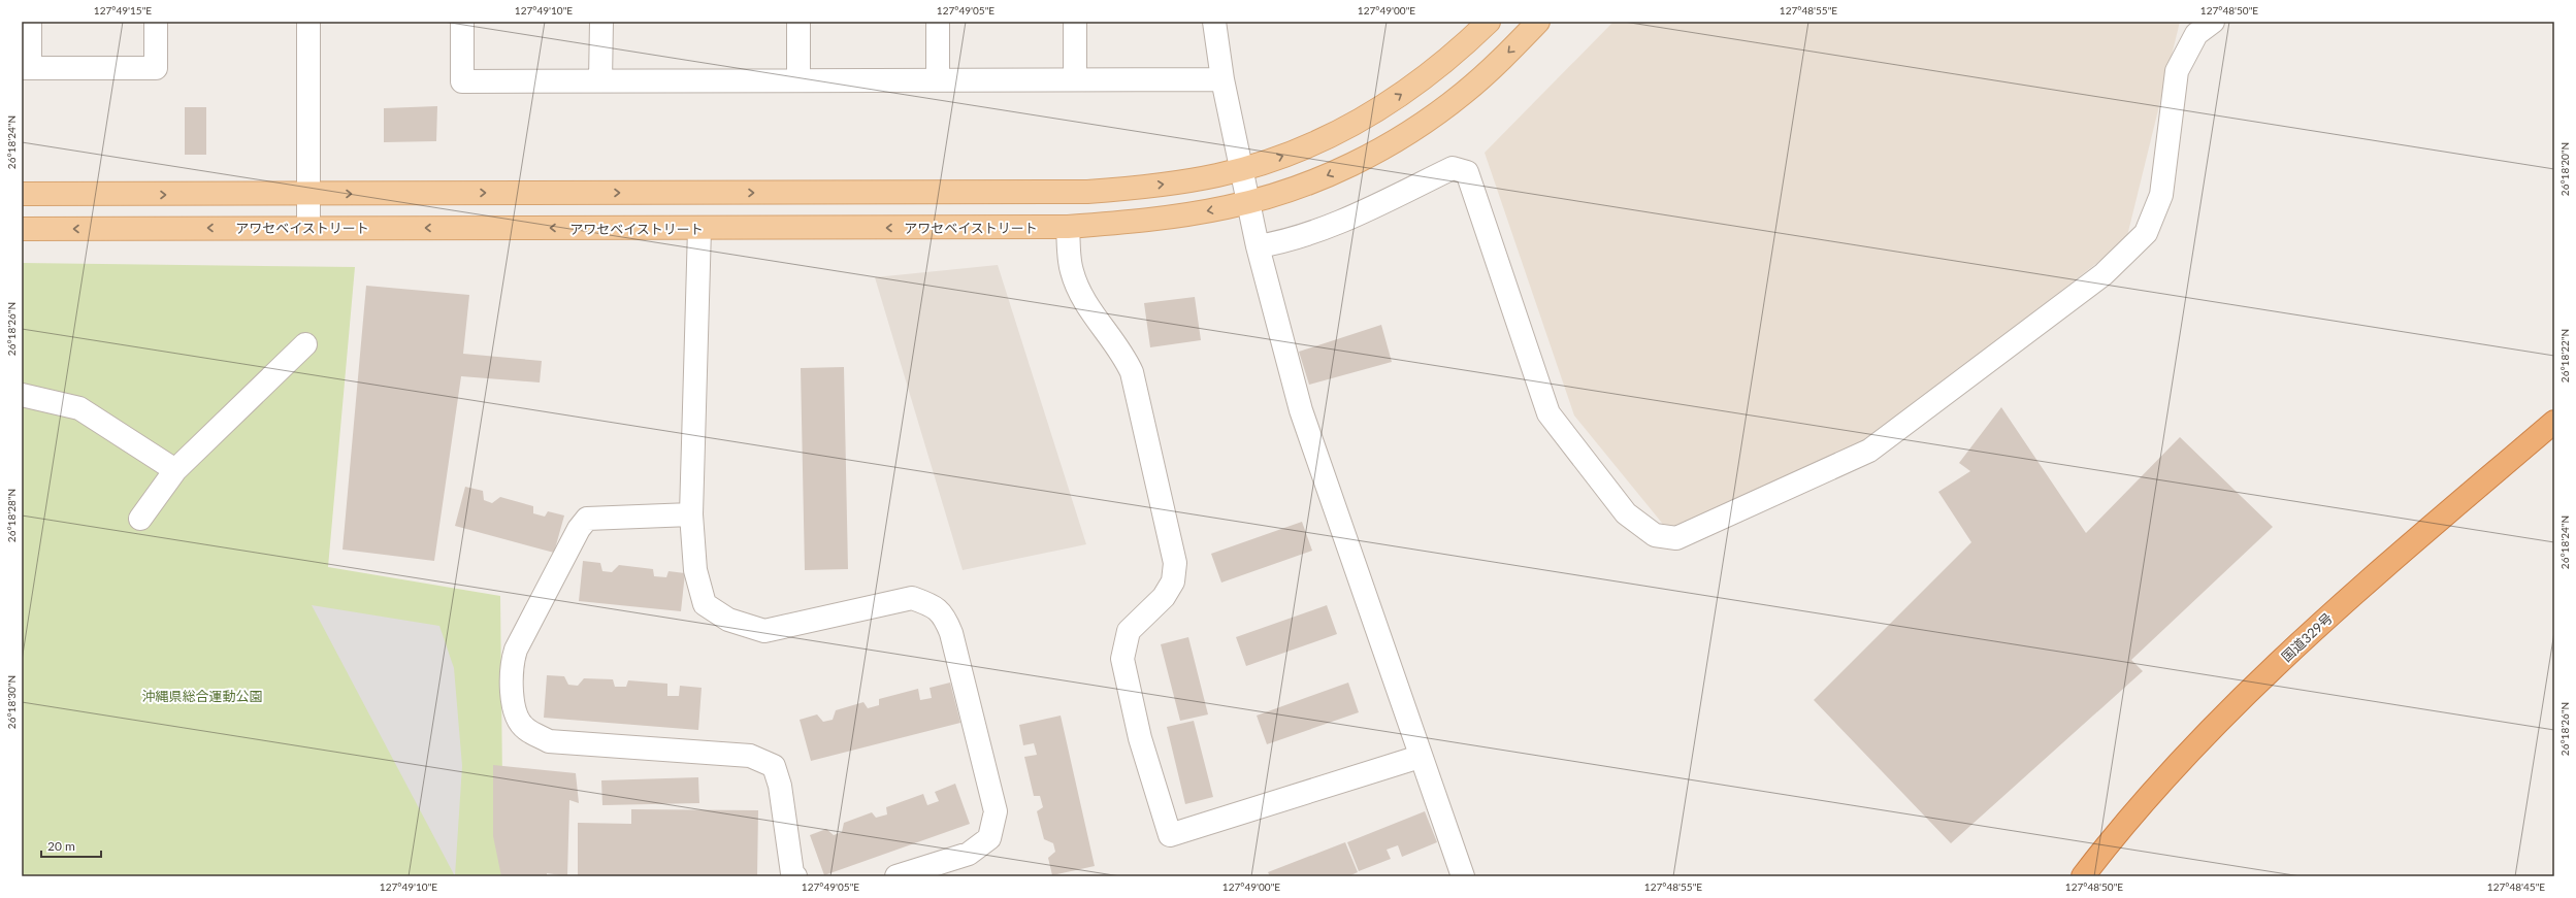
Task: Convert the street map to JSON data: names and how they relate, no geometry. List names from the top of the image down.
{
  "streets": {
    "highway": ["国道329号"],
    "main road": ["アワセベイストリート"]
  },
  "parks": ["沖縄県総合運動公園"],
  "scale_bar": "20 m",
  "coordinates": [
    "127°49'15\"E",
    "127°49'10\"E",
    "127°49'05\"E",
    "127°49'00\"E",
    "127°48'55\"E",
    "127°48'50\"E",
    "26°18'24\"N",
    "26°18'20\"N",
    "26°18'26\"N",
    "26°18'22\"N",
    "26°18'28\"N",
    "26°18'30\"N",
    "127°48'45\"E"
  ]
}
